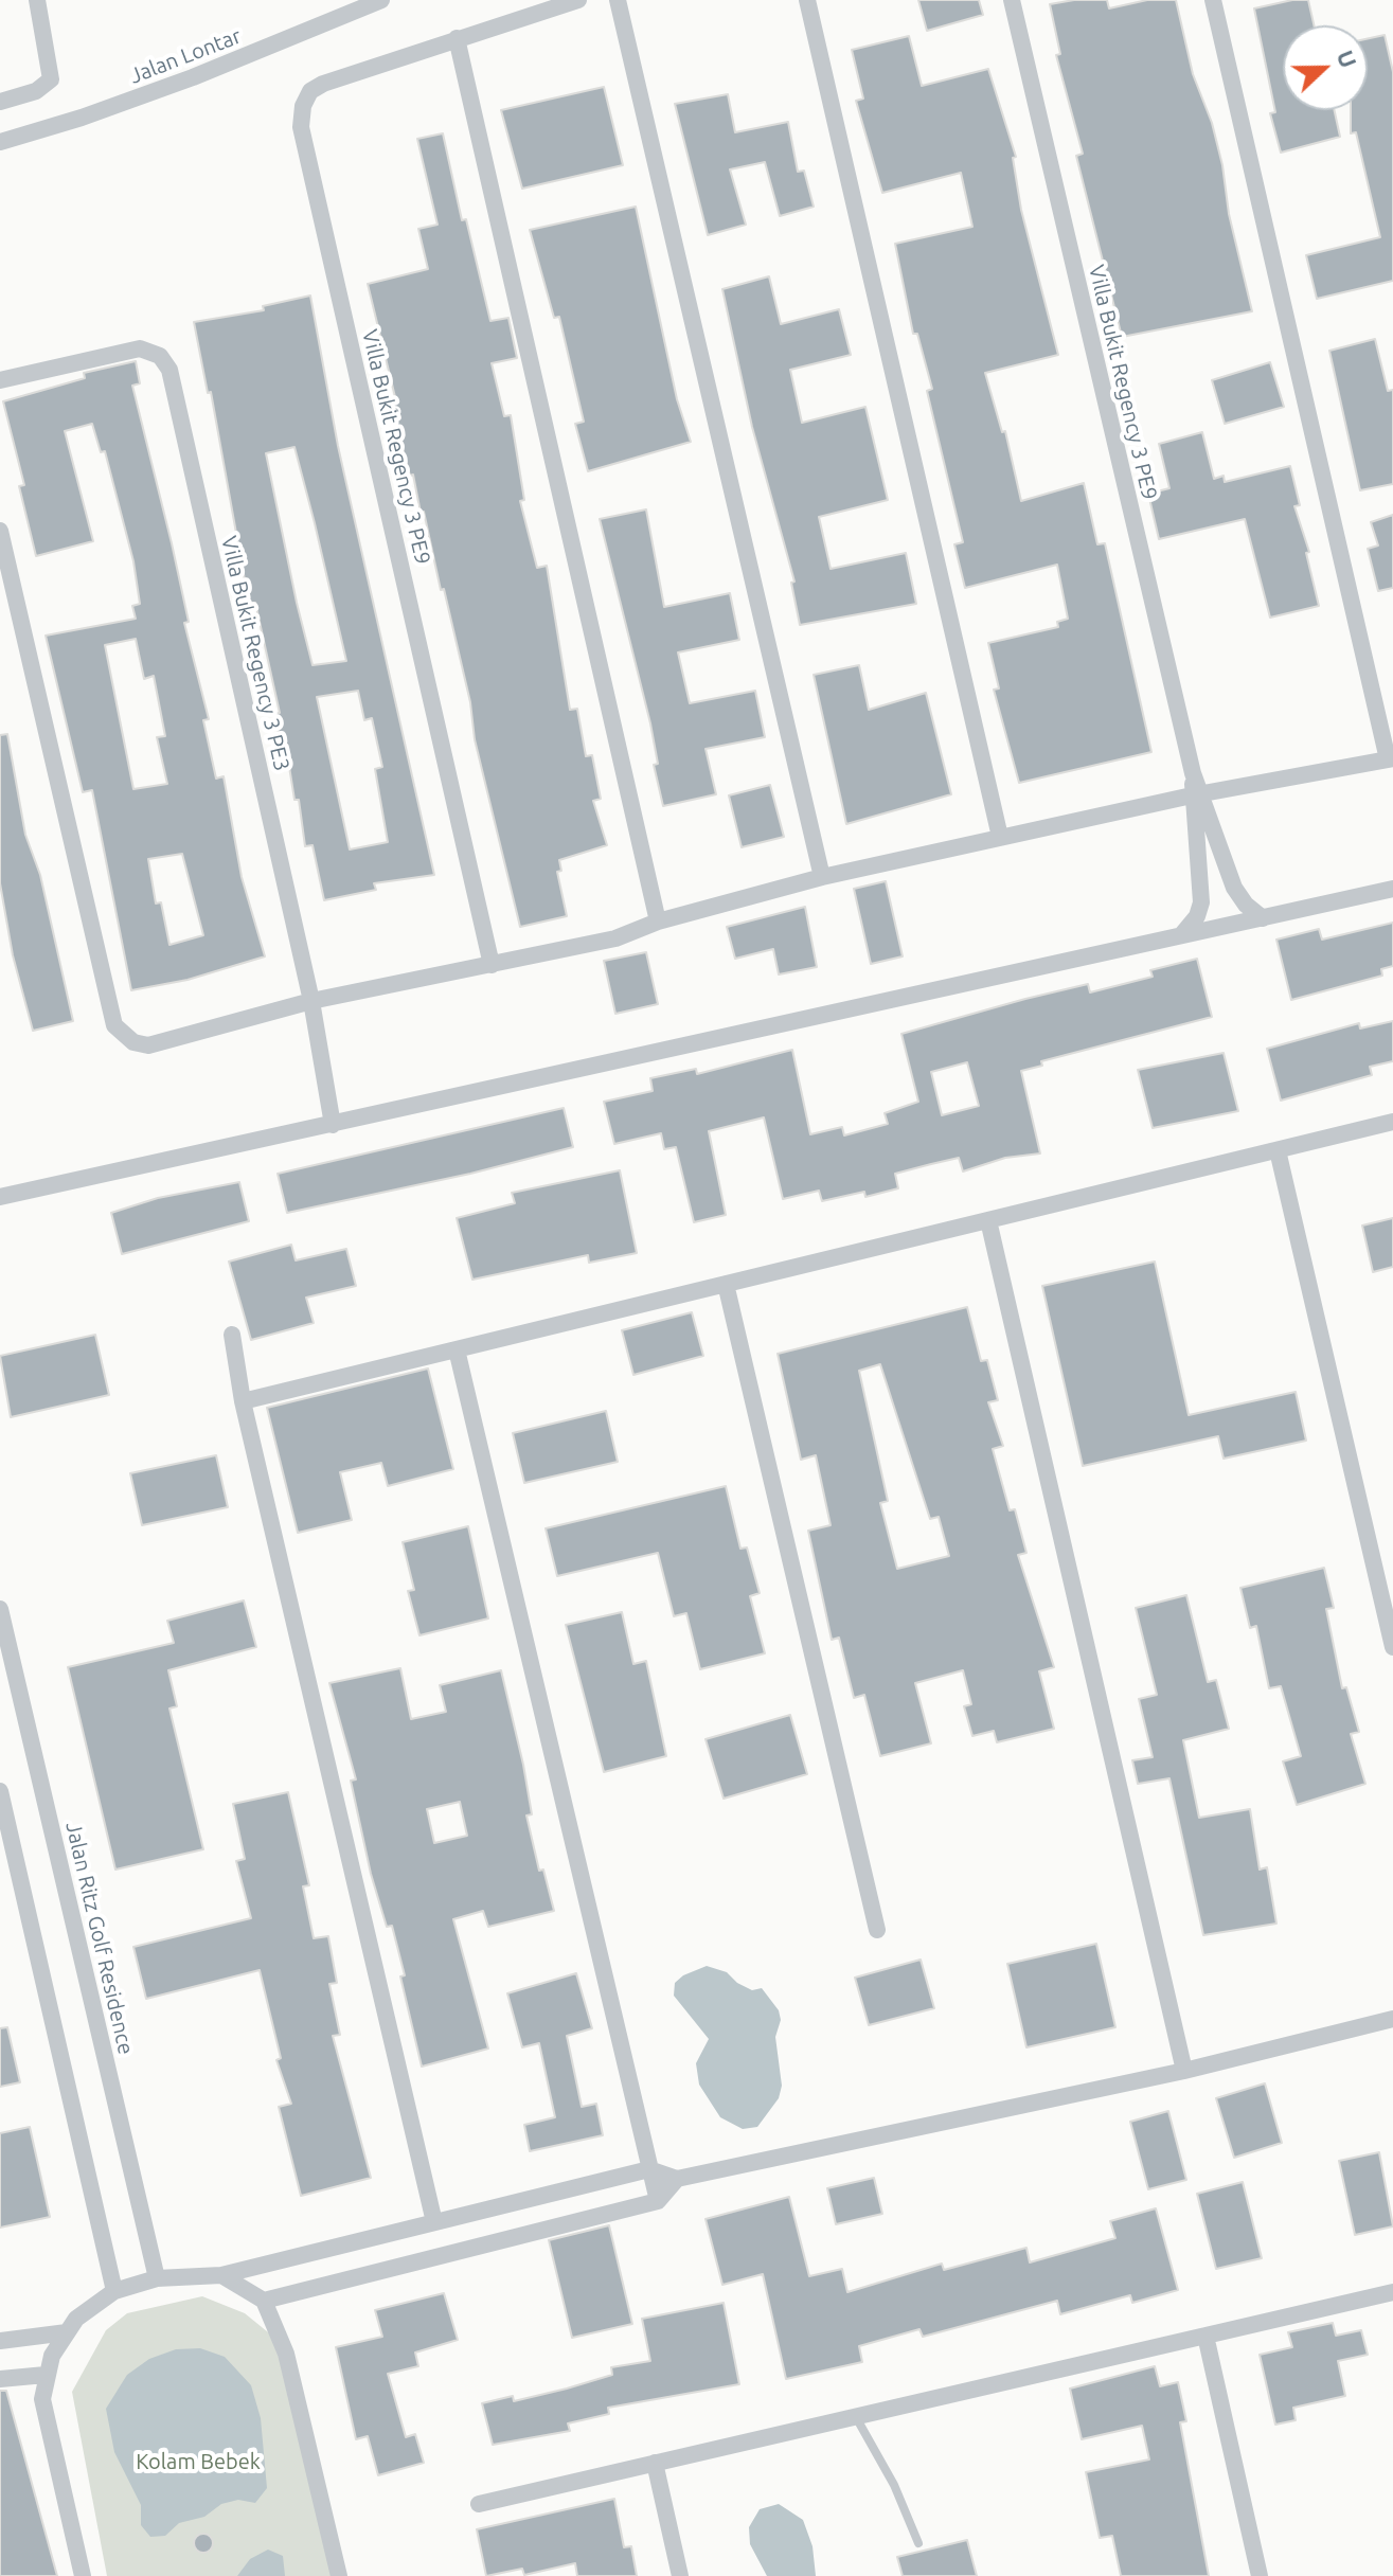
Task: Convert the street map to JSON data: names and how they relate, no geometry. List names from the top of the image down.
{
  "streets": {
    "street": [
      "Jalan Lontar",
      "Villa Bukit Regency 3 PE9",
      "Villa Bukit Regency 3 PE3",
      "Jalan Ritz Golf Residence"
    ]
  },
  "parks": ["Kolam Bebek"],
  "north": "right"
}
